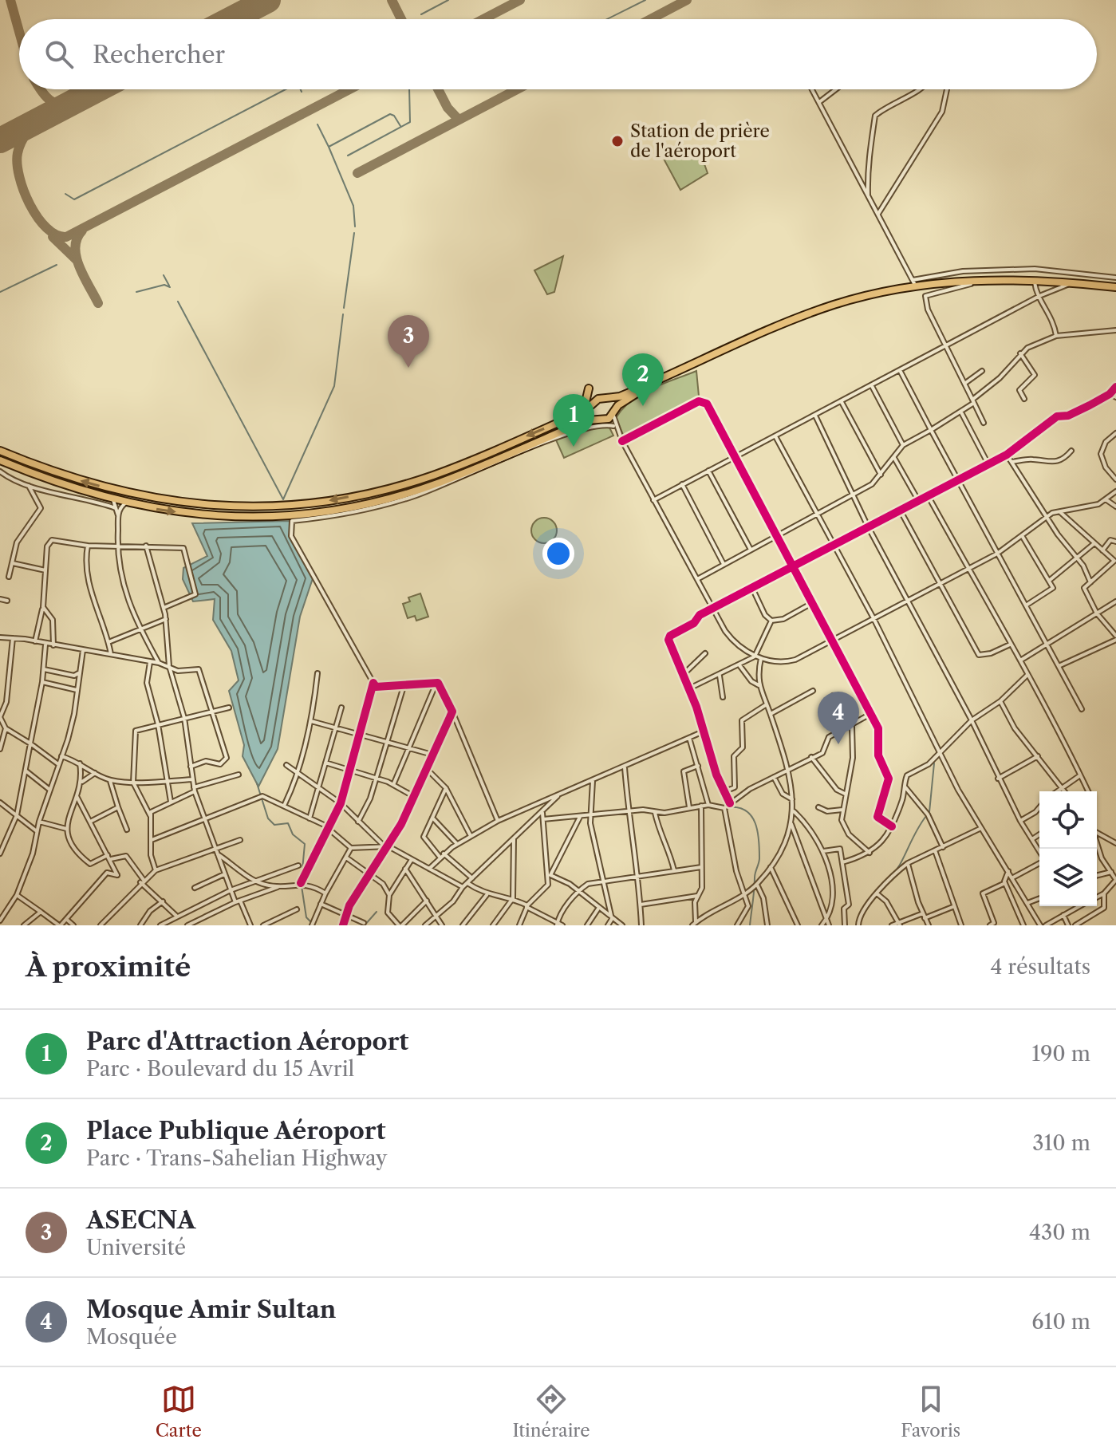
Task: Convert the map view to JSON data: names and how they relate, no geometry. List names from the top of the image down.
{
  "places": ["Station de prière de l'aéroport"],
  "page": {
    "search": "Rechercher",
    "pins": [
      "3",
      "2",
      "1",
      "4"
    ],
    "heading": ["À proximité", "4 résultats"],
    "list": [
      {
        "mark": "1",
        "name": "Parc d'Attraction Aéroport",
        "note": "Parc · Boulevard du 15 Avril",
        "value": "190 m"
      },
      {
        "mark": "2",
        "name": "Place Publique Aéroport",
        "note": "Parc · Trans-Sahelian Highway",
        "value": "310 m"
      },
      {
        "mark": "3",
        "name": "ASECNA",
        "note": "Université",
        "value": "430 m"
      },
      {
        "mark": "4",
        "name": "Mosque Amir Sultan",
        "note": "Mosquée",
        "value": "610 m"
      }
    ],
    "nav": ["Carte", "Itinéraire", "Favoris"]
  }
}
